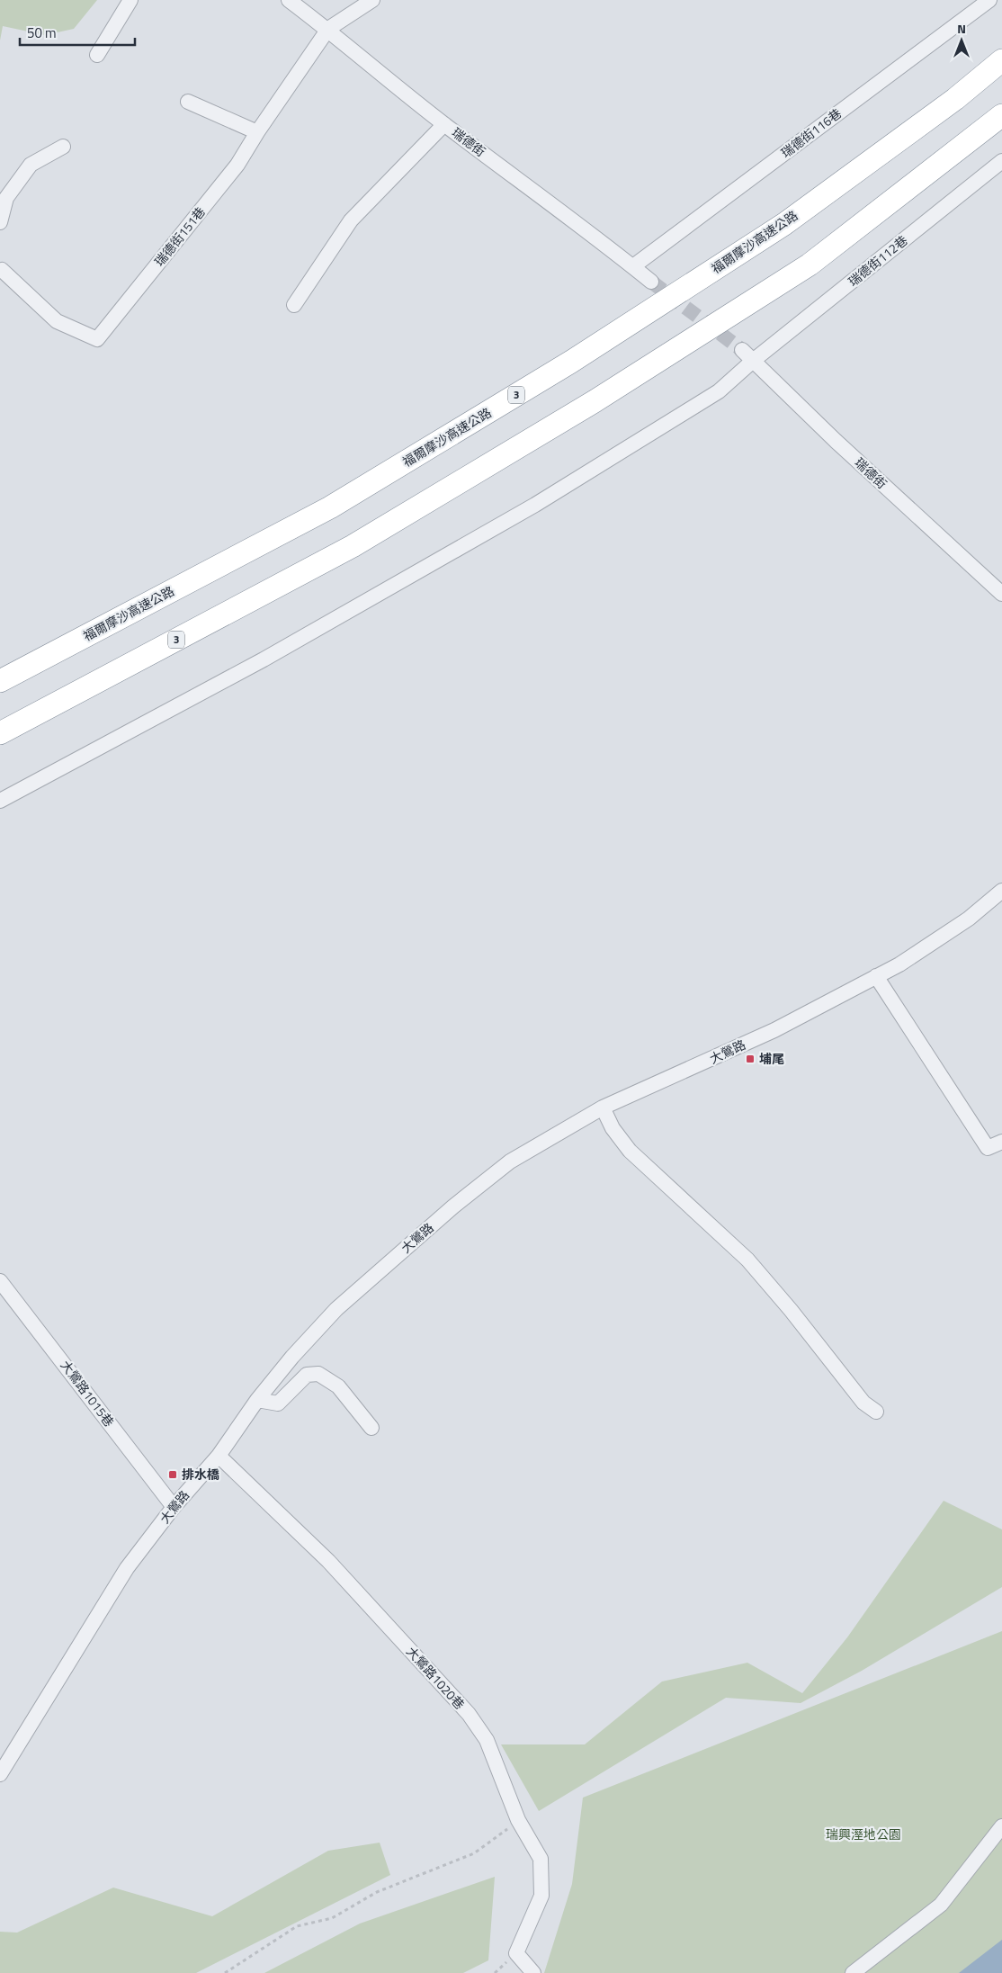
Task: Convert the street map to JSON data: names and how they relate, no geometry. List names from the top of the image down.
{
  "streets": {
    "highway": ["福爾摩沙高速公路", "3"],
    "street": [
      "瑞德街116巷",
      "瑞德街",
      "瑞德街151巷",
      "瑞德街112巷",
      "大鶯路",
      "大鶯路1015巷",
      "大鶯路1020巷"
    ]
  },
  "crossings": [
    ["瑞德街116巷", "瑞德街"],
    ["瑞德街", "瑞德街151巷"],
    ["瑞德街", "瑞德街112巷"],
    ["大鶯路", "大鶯路1015巷"],
    ["大鶯路", "大鶯路1020巷"]
  ],
  "parks": ["瑞興溼地公園"],
  "places": {
    "transit": ["埔尾", "排水橋"]
  },
  "scale_bar": "50 m",
  "north": "top"
}
